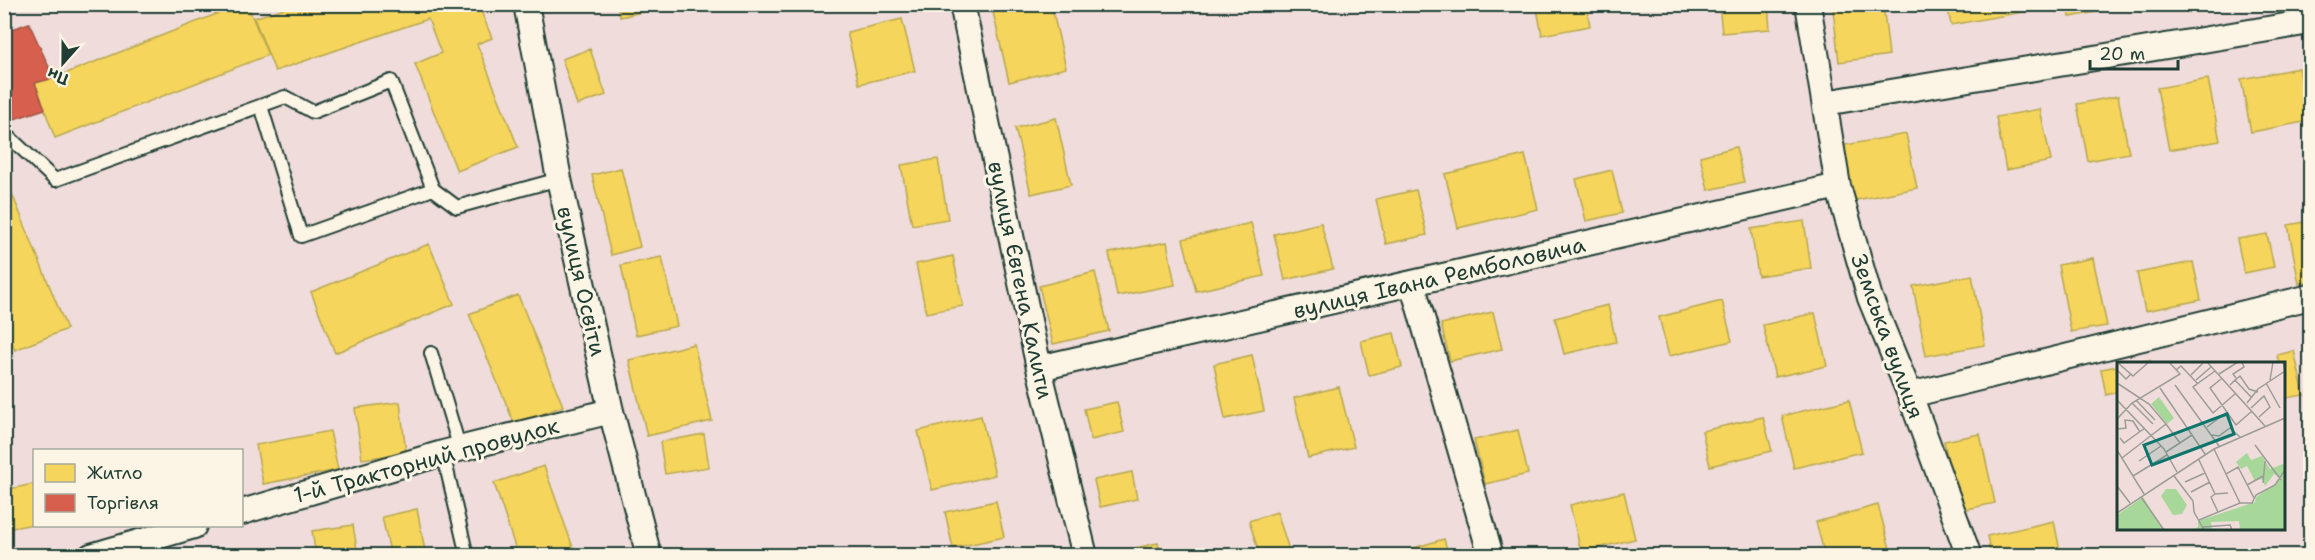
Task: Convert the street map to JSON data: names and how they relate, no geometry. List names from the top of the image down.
{
  "streets": {
    "street": [
      "вулиця Івана Ремболовича",
      "вулиця Євгена Калити",
      "вулиця Освіти",
      "Земська вулиця",
      "1-й Тракторний провулок"
    ]
  },
  "crossings": [
    ["вулиця Івана Ремболовича", "вулиця Євгена Калити"],
    ["вулиця Івана Ремболовича", "Земська вулиця"],
    ["вулиця Освіти", "1-й Тракторний провулок"]
  ],
  "legend": ["Житло", "Торгівля"],
  "scale_bar": "20 m",
  "north": "bottom"
}
